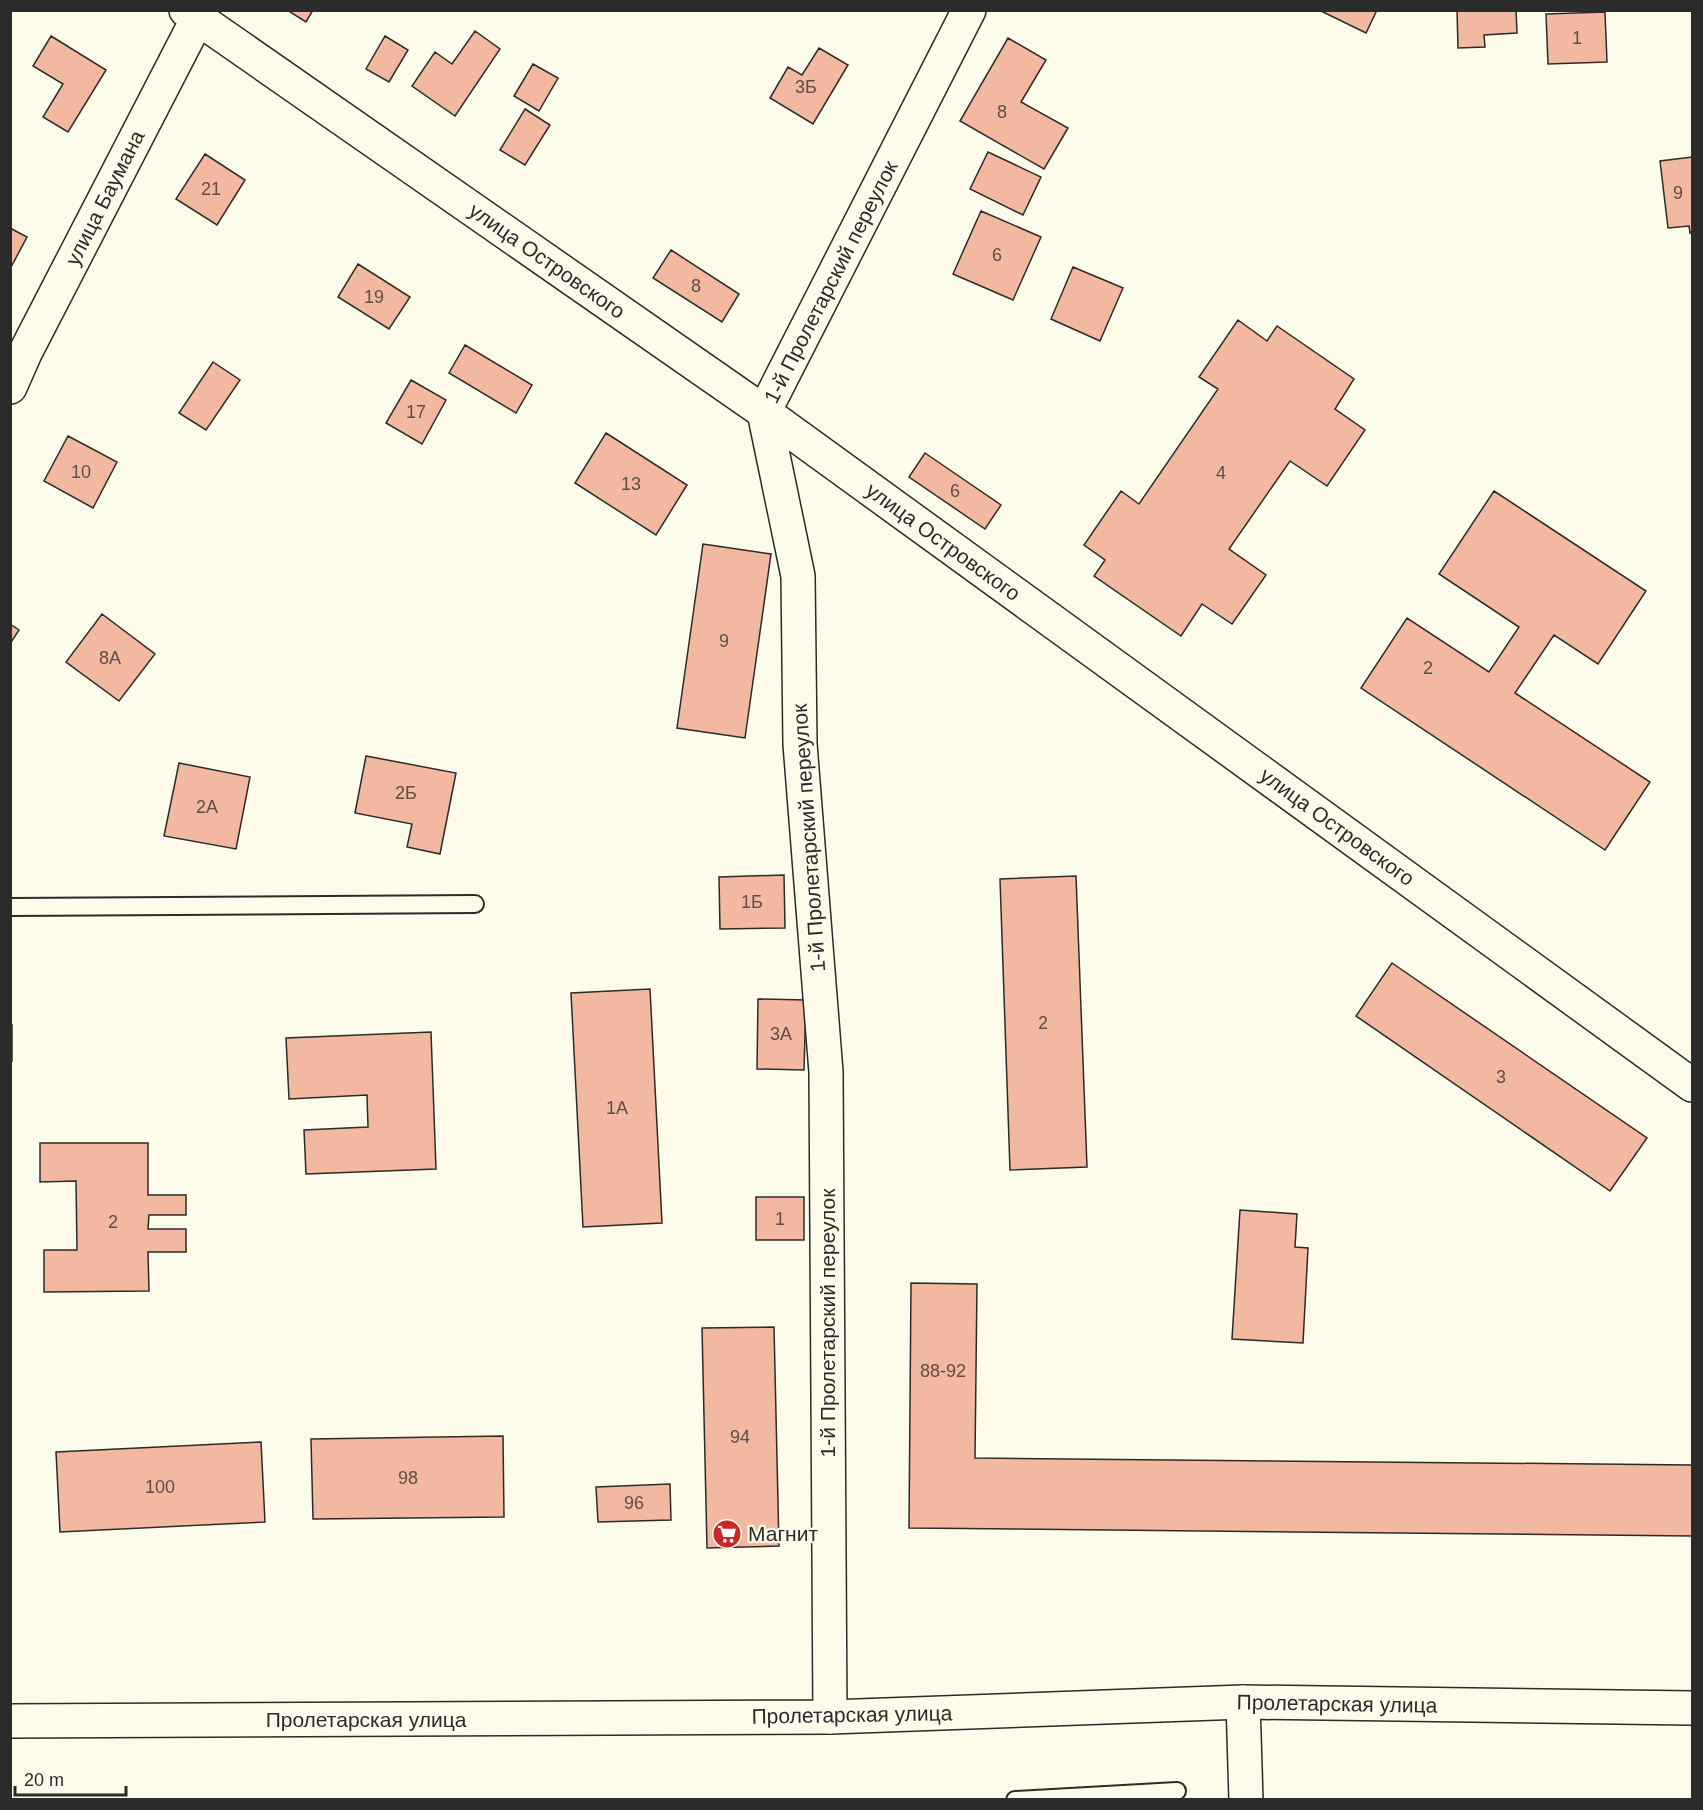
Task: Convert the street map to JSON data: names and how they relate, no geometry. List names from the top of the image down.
{
  "streets": {
    "street": [
      "улица Баумана",
      "улица Островского",
      "1-й Пролетарский переулок",
      "Пролетарская улица"
    ]
  },
  "crossings": [
    ["улица Баумана", "улица Островского"],
    ["улица Островского", "1-й Пролетарский переулок"],
    ["1-й Пролетарский переулок", "Пролетарская улица"]
  ],
  "places": {
    "supermarket": ["Магнит"]
  },
  "house_numbers": [
    "1",
    "3Б",
    "8",
    "21",
    "9",
    "6",
    "8",
    "19",
    "17",
    "10",
    "4",
    "13",
    "6",
    "9",
    "8А",
    "2",
    "2Б",
    "2А",
    "1Б",
    "2",
    "3А",
    "3",
    "1А",
    "1",
    "2",
    "88-92",
    "94",
    "98",
    "100",
    "96"
  ],
  "scale_bar": "20 m"
}
